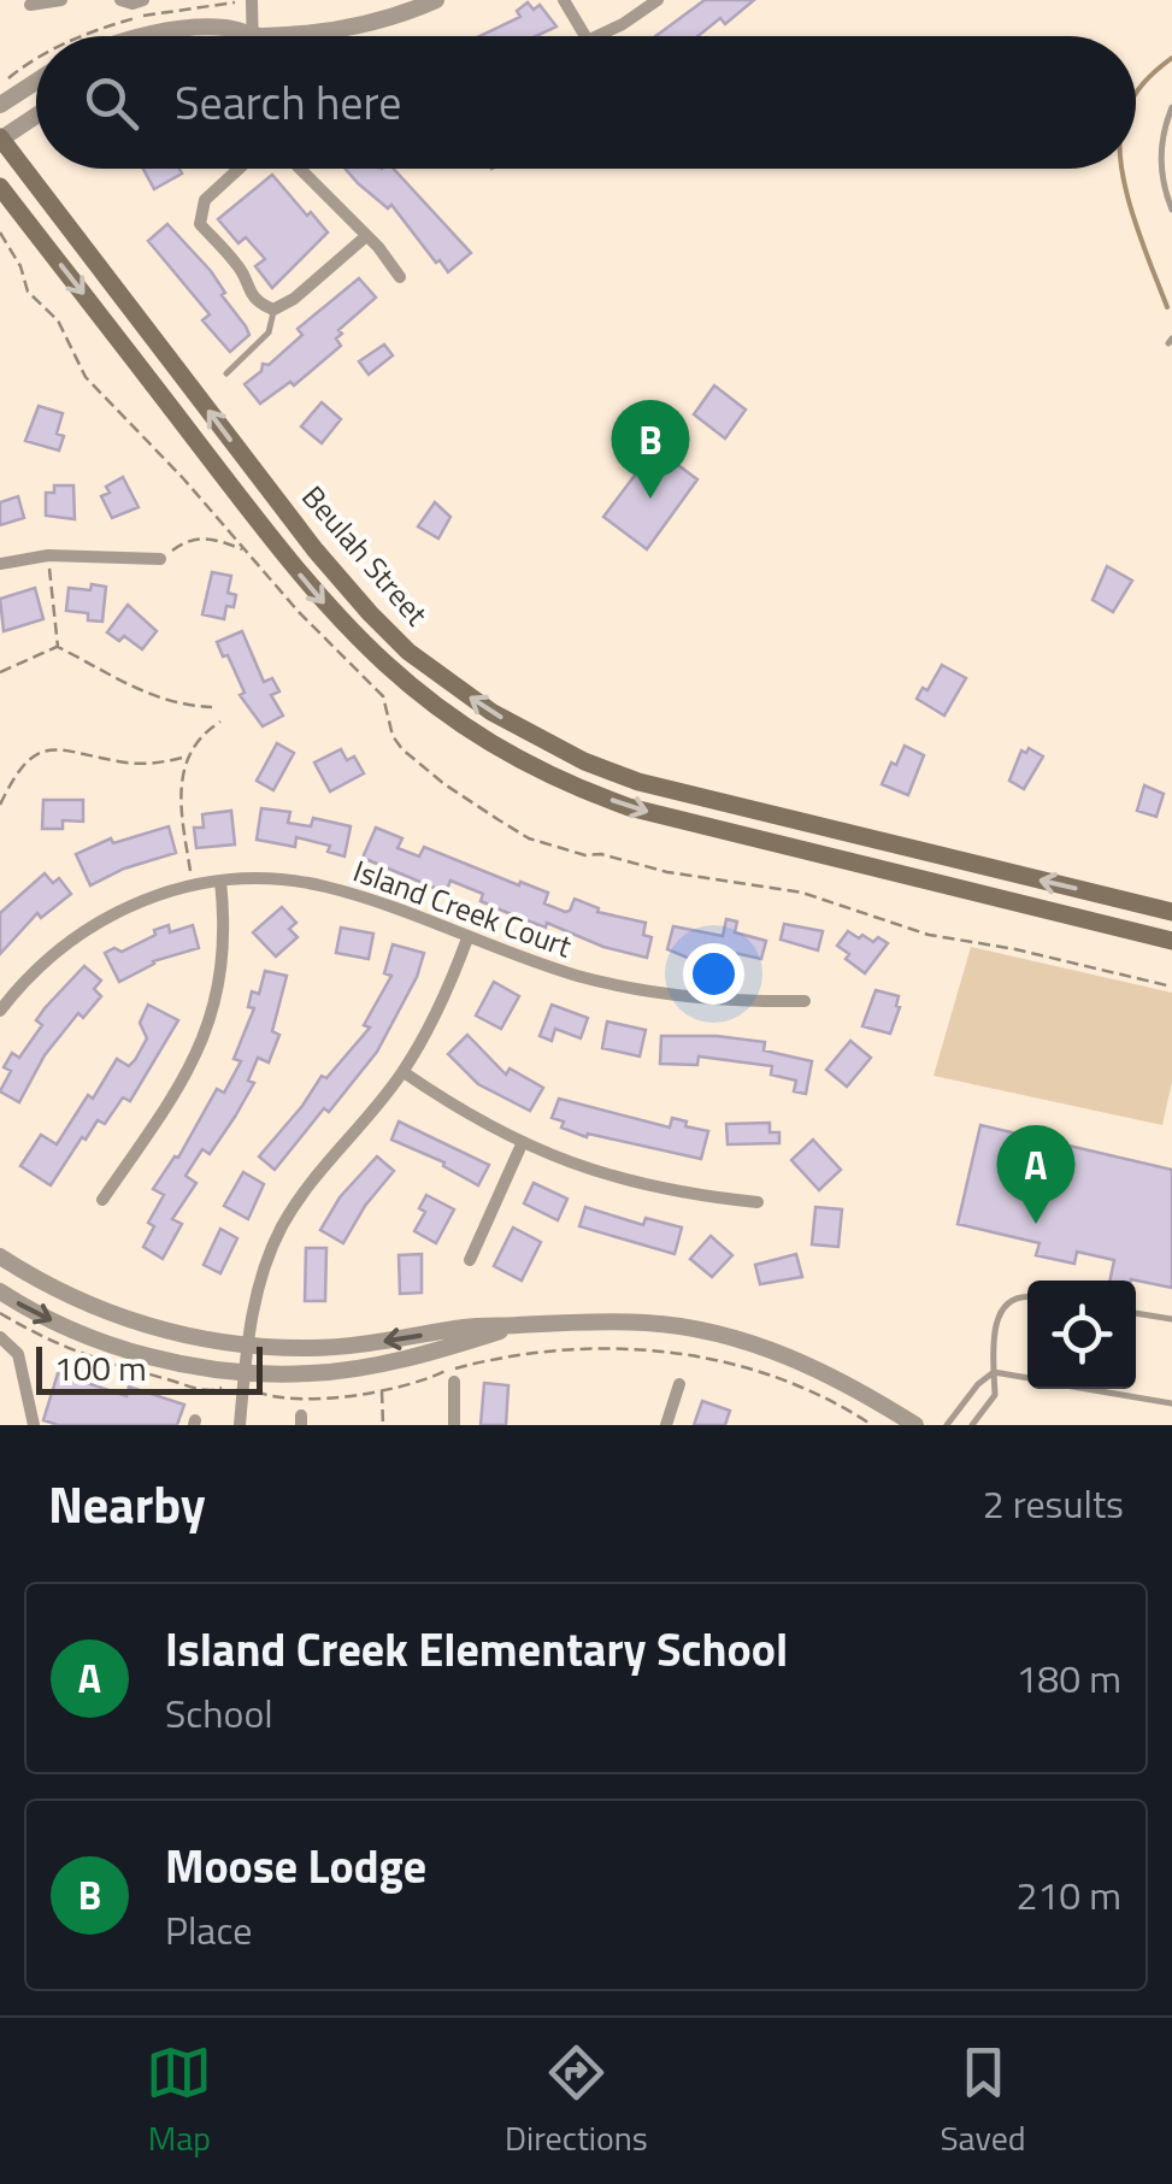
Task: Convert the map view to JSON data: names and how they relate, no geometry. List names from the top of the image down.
{
  "streets": {
    "main road": ["Beulah Street"],
    "street": ["Island Creek Court"]
  },
  "scale_bar": "100 m",
  "page": {
    "search": "Search here",
    "pins": ["B", "A"],
    "scale": "100 m",
    "heading": ["Nearby", "2 results"],
    "list": [
      {
        "mark": "A",
        "name": "Island Creek Elementary School",
        "note": "School",
        "value": "180 m"
      },
      {
        "mark": "B",
        "name": "Moose Lodge",
        "note": "Place",
        "value": "210 m"
      }
    ],
    "nav": ["Map", "Directions", "Saved"]
  }
}
